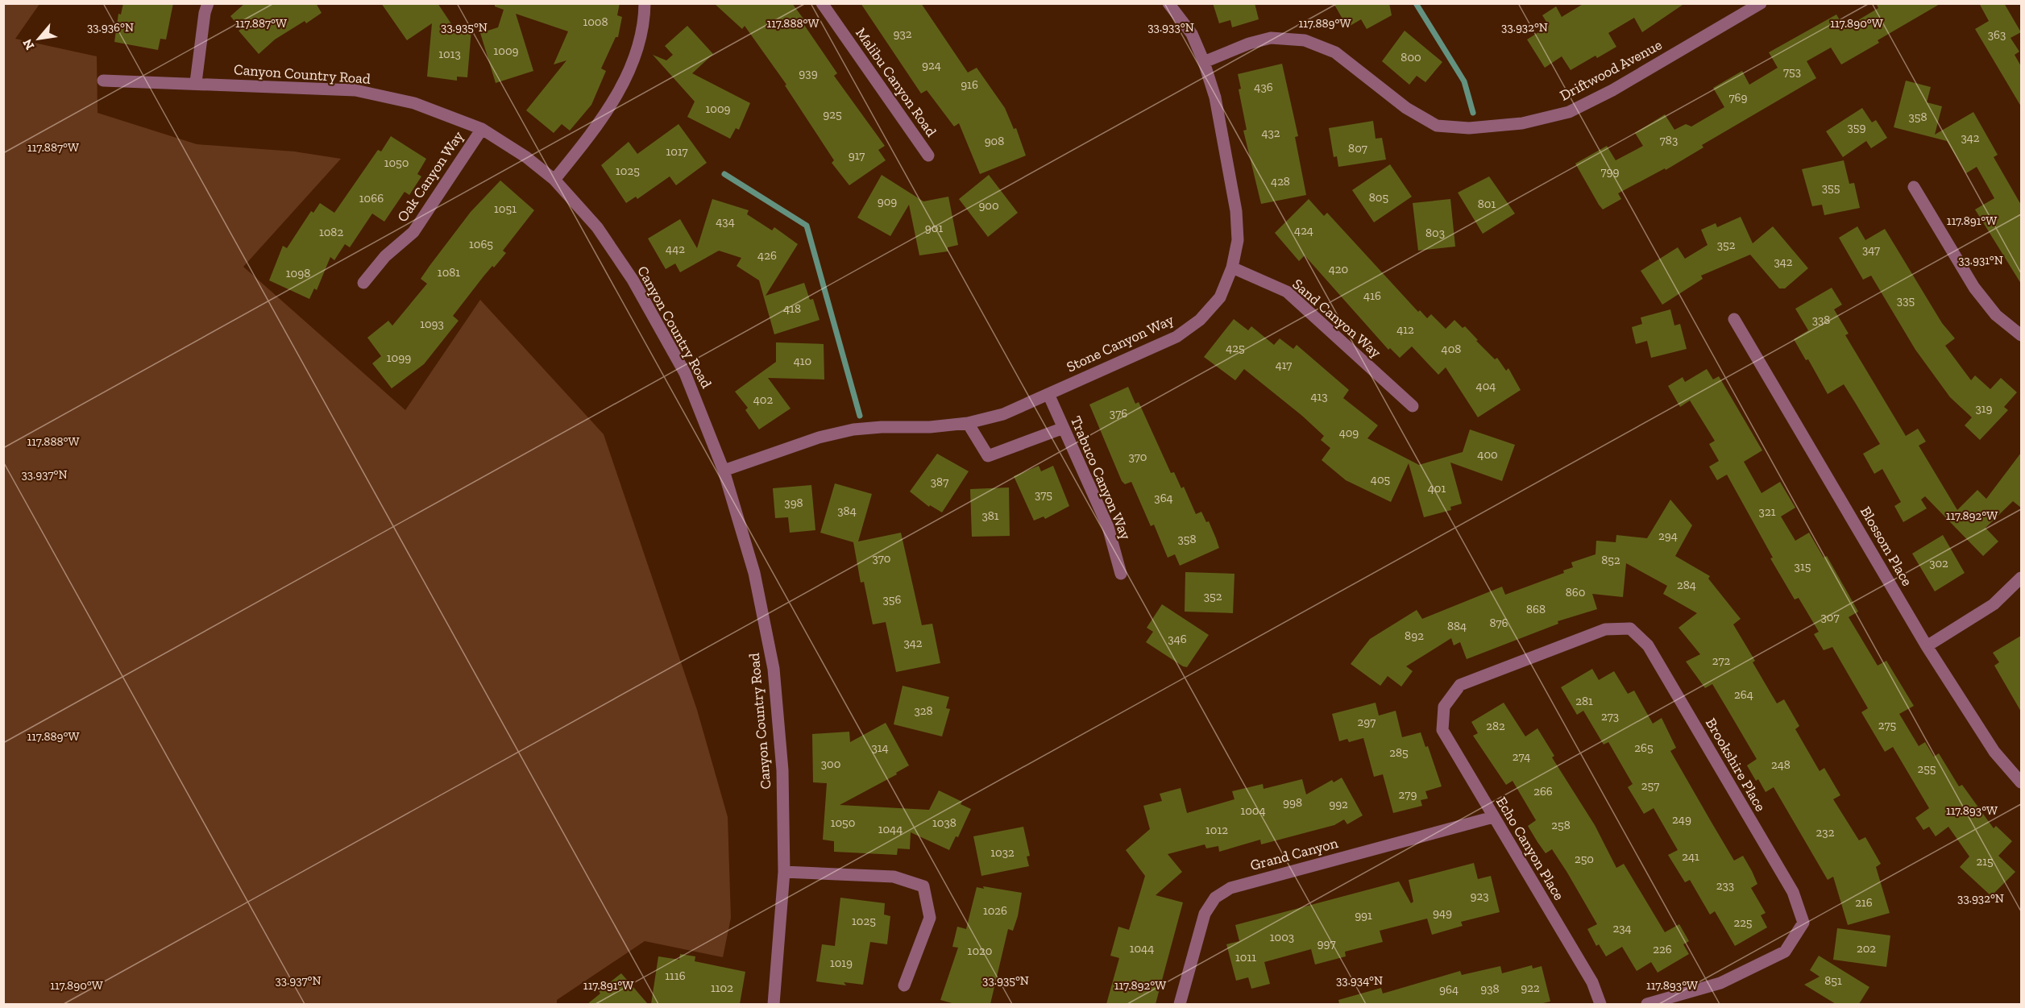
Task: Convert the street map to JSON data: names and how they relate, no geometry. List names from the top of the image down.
{
  "streets": {
    "street": [
      "Driftwood Avenue",
      "Canyon Country Road",
      "Malibu Canyon Road",
      "Oak Canyon Way",
      "Sand Canyon Way",
      "Stone Canyon Way",
      "Trabuco Canyon Way",
      "Blossom Place",
      "Brookshire Place",
      "Echo Canyon Place",
      "Grand Canyon"
    ]
  },
  "crossings": [
    ["Driftwood Avenue", "Stone Canyon Way"],
    ["Canyon Country Road", "Oak Canyon Way"],
    ["Canyon Country Road", "Stone Canyon Way"],
    ["Sand Canyon Way", "Stone Canyon Way"],
    ["Stone Canyon Way", "Trabuco Canyon Way"],
    ["Brookshire Place", "Echo Canyon Place"],
    ["Echo Canyon Place", "Grand Canyon"]
  ],
  "house_numbers": [
    "1008",
    "932",
    "363",
    "1009",
    "1013",
    "800",
    "924",
    "753",
    "939",
    "916",
    "436",
    "769",
    "1009",
    "925",
    "358",
    "359",
    "432",
    "342",
    "783",
    "908",
    "807",
    "1017",
    "917",
    "1050",
    "1025",
    "799",
    "428",
    "355",
    "805",
    "1066",
    "909",
    "801",
    "900",
    "1051",
    "434",
    "901",
    "424",
    "1082",
    "803",
    "1065",
    "352",
    "442",
    "347",
    "426",
    "342",
    "420",
    "1081",
    "1098",
    "416",
    "335",
    "418",
    "338",
    "1093",
    "412",
    "425",
    "408",
    "1099",
    "410",
    "417",
    "404",
    "413",
    "402",
    "319",
    "376",
    "409",
    "400",
    "370",
    "405",
    "387",
    "401",
    "375",
    "364",
    "398",
    "384",
    "321",
    "381",
    "294",
    "358",
    "370",
    "852",
    "302",
    "315",
    "284",
    "860",
    "352",
    "356",
    "868",
    "307",
    "876",
    "884",
    "892",
    "346",
    "342",
    "272",
    "264",
    "281",
    "328",
    "273",
    "297",
    "275",
    "282",
    "314",
    "265",
    "285",
    "274",
    "300",
    "248",
    "255",
    "257",
    "266",
    "279",
    "998",
    "992",
    "1004",
    "249",
    "1050",
    "1038",
    "258",
    "1044",
    "1012",
    "232",
    "1032",
    "241",
    "250",
    "215",
    "233",
    "923",
    "216",
    "1026",
    "949",
    "991",
    "1025",
    "225",
    "234",
    "1003",
    "997",
    "1044",
    "202",
    "226",
    "1020",
    "1011",
    "1019",
    "1116",
    "851",
    "1102",
    "922",
    "938",
    "964"
  ],
  "north": "bottom left",
  "coordinates": [
    "117.887°W",
    "117.888°W",
    "117.889°W",
    "117.890°W",
    "33.936°N",
    "33.935°N",
    "33.933°N",
    "33.932°N",
    "117.891°W",
    "33.931°N",
    "33.937°N",
    "117.892°W",
    "117.893°W",
    "33.934°N"
  ]
}
